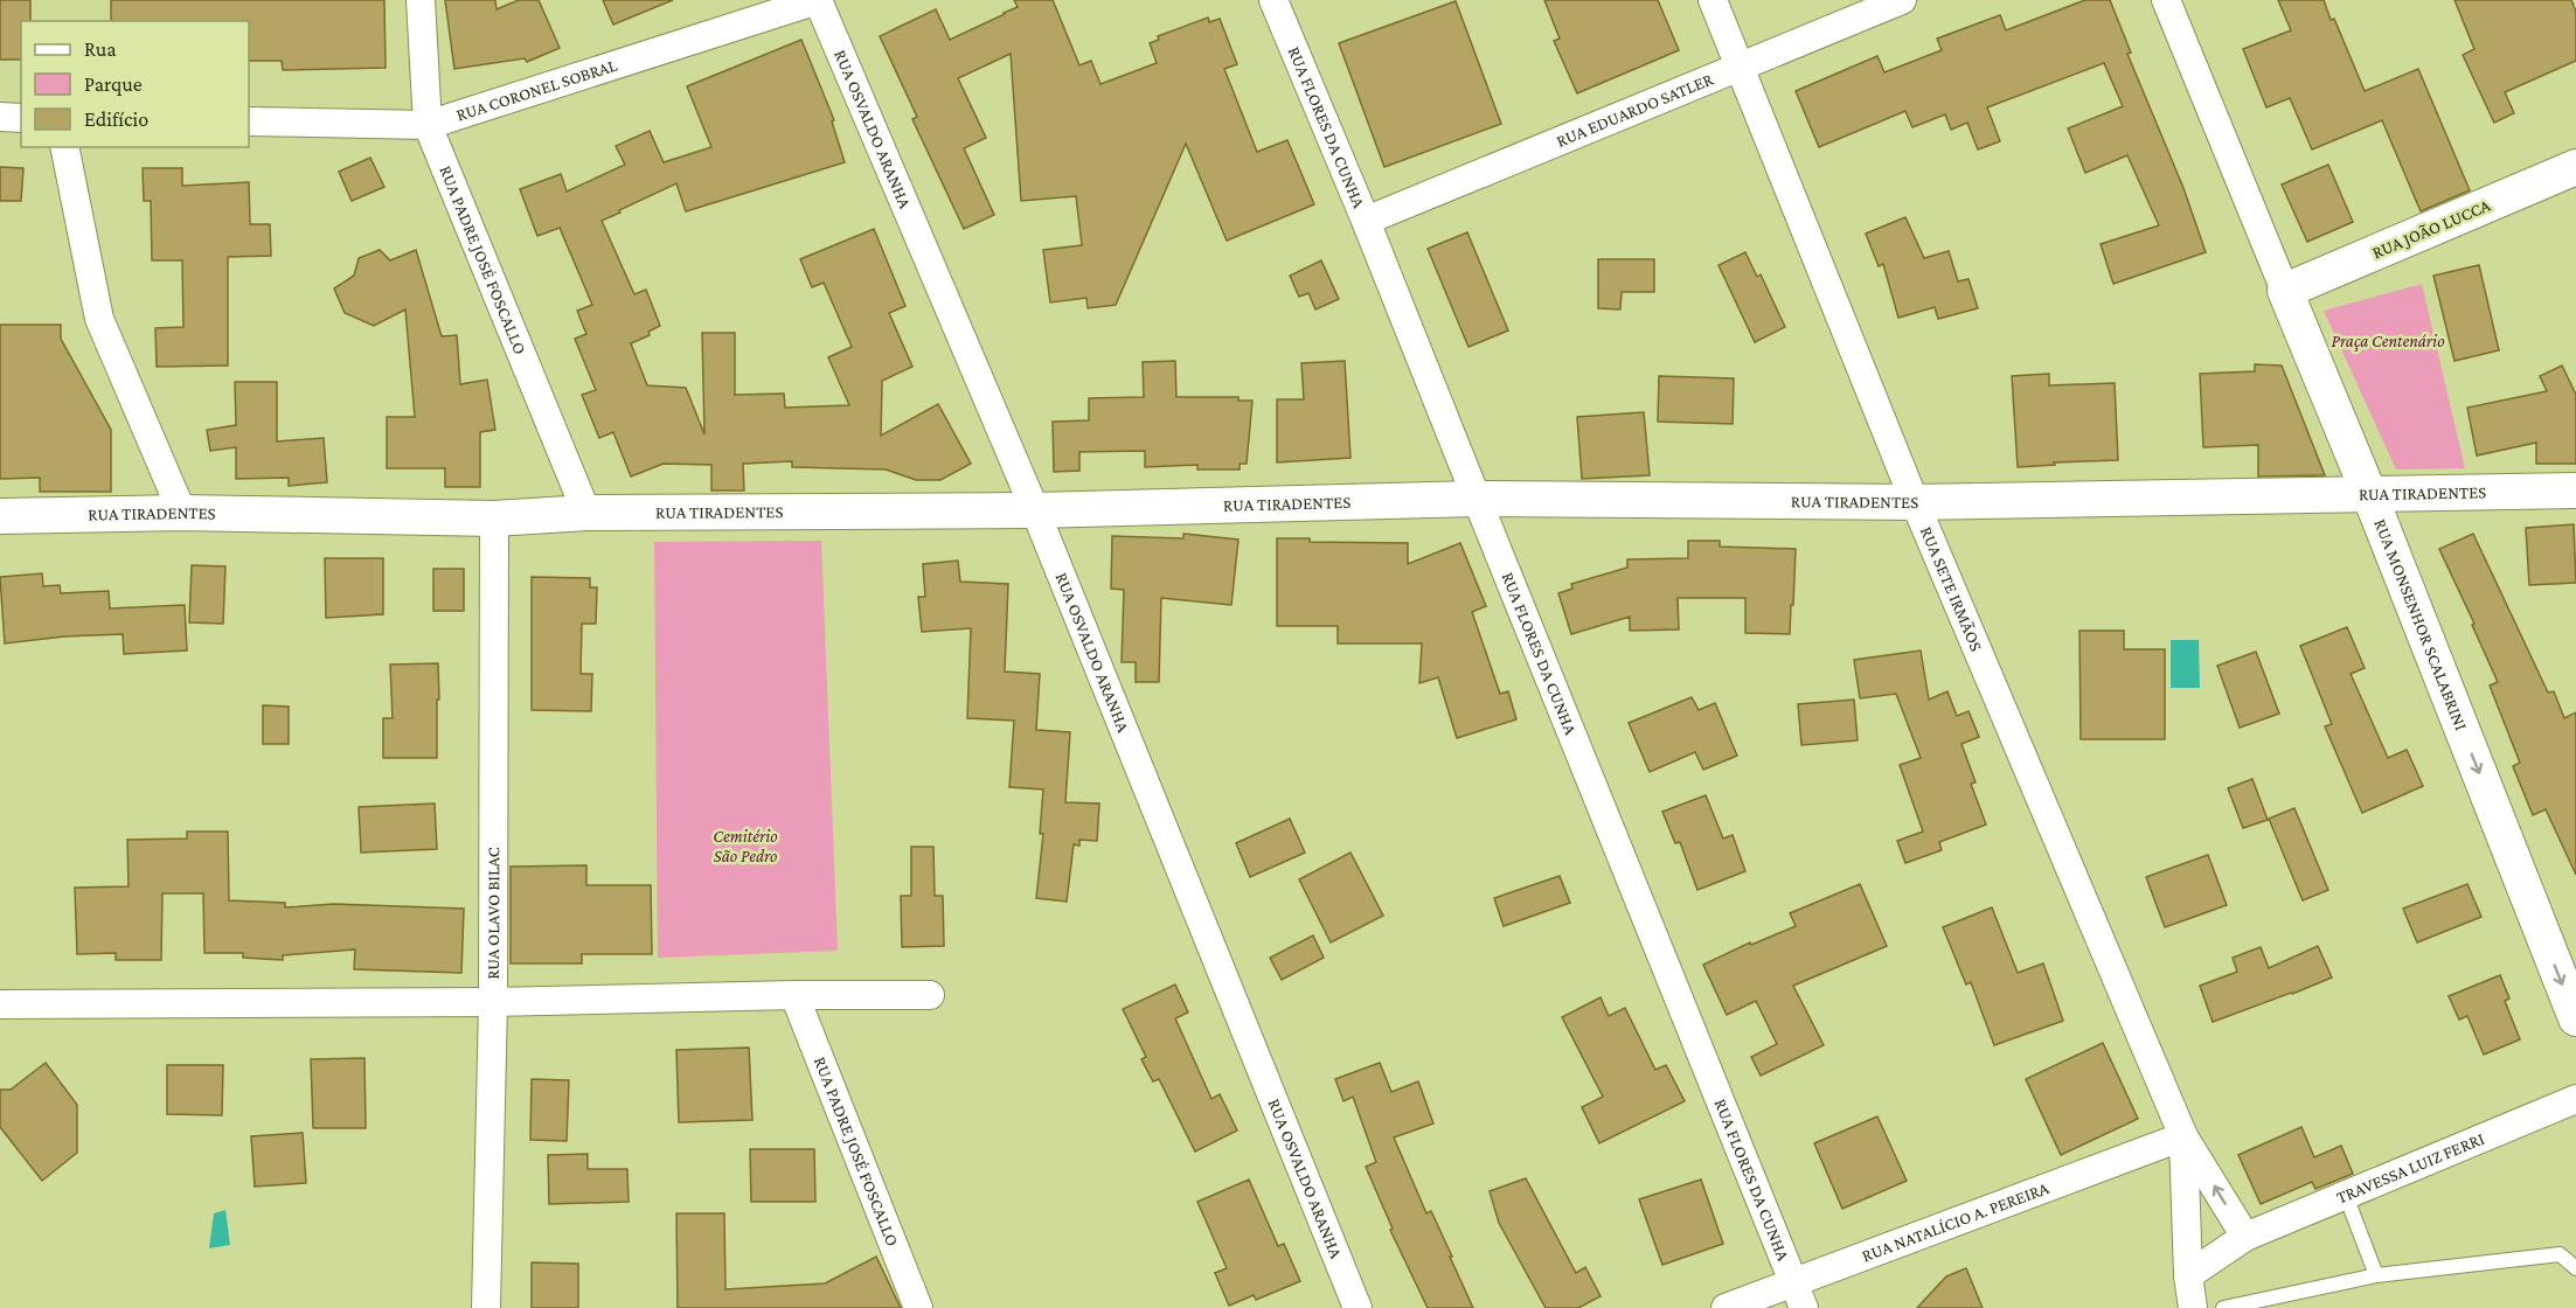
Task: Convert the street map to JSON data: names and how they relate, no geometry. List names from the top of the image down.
{
  "streets": {
    "street": [
      "RUA CORONEL SOBRAL",
      "RUA EDUARDO SATLER",
      "RUA FLORES DA CUNHA",
      "RUA OSVALDO ARANHA",
      "RUA JOÃO LUCCA",
      "RUA PADRE JOSÉ FOSCALLO",
      "RUA TIRADENTES",
      "RUA SETE IRMÃOS",
      "RUA MONSENHOR SCALABRINI",
      "RUA OLAVO BILAC",
      "TRAVESSA LUIZ FERRI",
      "RUA NATALÍCIO A. PEREIRA"
    ]
  },
  "crossings": [
    ["RUA CORONEL SOBRAL", "RUA OSVALDO ARANHA"],
    ["RUA CORONEL SOBRAL", "RUA PADRE JOSÉ FOSCALLO"],
    ["RUA EDUARDO SATLER", "RUA FLORES DA CUNHA"],
    ["RUA EDUARDO SATLER", "RUA SETE IRMÃOS"],
    ["RUA FLORES DA CUNHA", "RUA TIRADENTES"],
    ["RUA FLORES DA CUNHA", "RUA NATALÍCIO A. PEREIRA"],
    ["RUA OSVALDO ARANHA", "RUA TIRADENTES"],
    ["RUA JOÃO LUCCA", "RUA MONSENHOR SCALABRINI"],
    ["RUA PADRE JOSÉ FOSCALLO", "RUA TIRADENTES"],
    ["RUA TIRADENTES", "RUA SETE IRMÃOS"],
    ["RUA TIRADENTES", "RUA MONSENHOR SCALABRINI"],
    ["RUA TIRADENTES", "RUA OLAVO BILAC"],
    ["RUA SETE IRMÃOS", "RUA NATALÍCIO A. PEREIRA"]
  ],
  "one_way": ["RUA MONSENHOR SCALABRINI"],
  "parks": ["Praça Centenário", "Cemitério São Pedro"],
  "legend": ["Rua", "Parque", "Edifício"]
}
